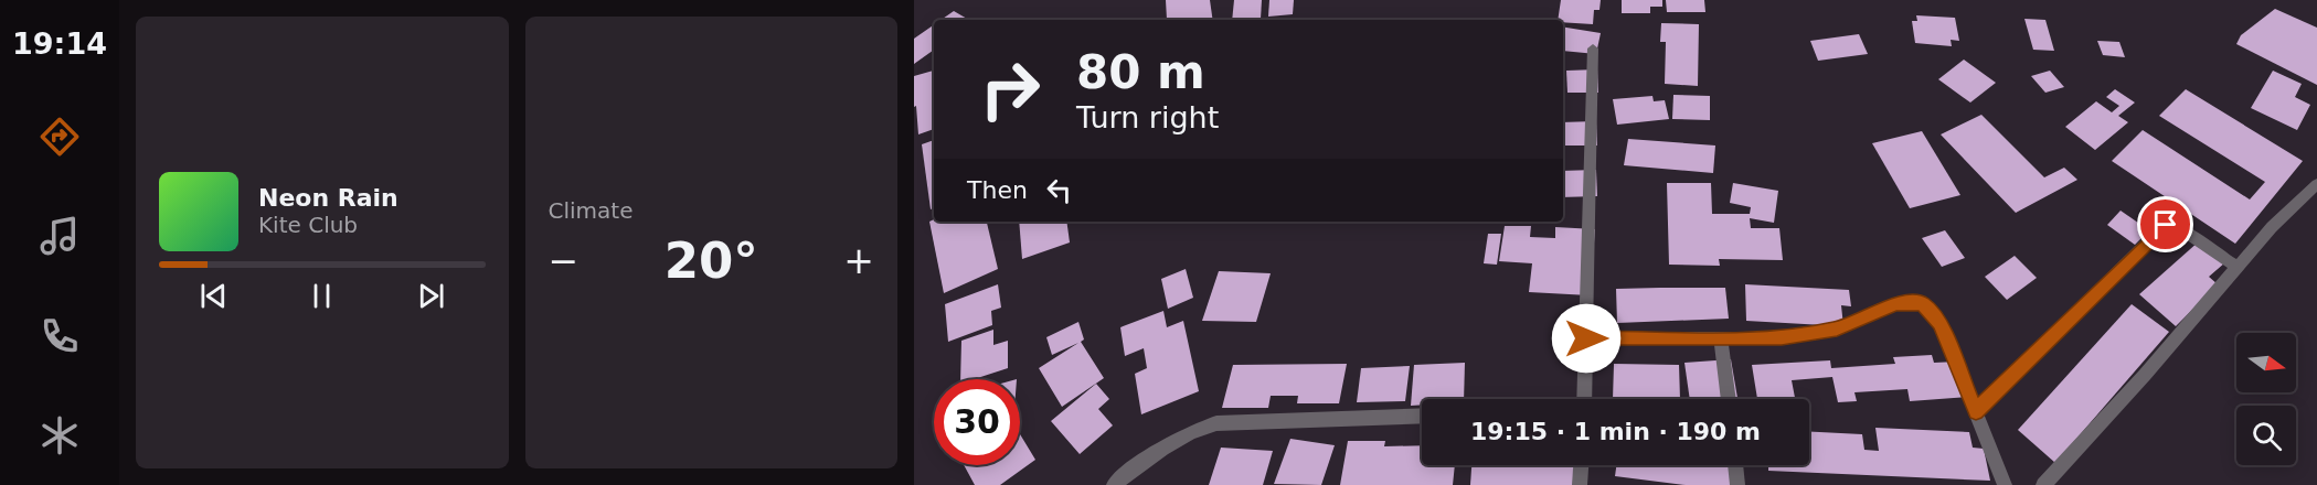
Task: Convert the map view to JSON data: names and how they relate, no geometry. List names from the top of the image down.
{
  "north": "right",
  "page": {
    "tabs": "19:14",
    "tile": "Climate",
    "turn": ["80 m", "Turn right"],
    "then": "Then",
    "song": ["Neon Rain", "Kite Club"],
    "heat": ["−", "20°", "+"],
    "limit": "30",
    "trip": "19:15 · 1 min · 190 m"
  }
}
